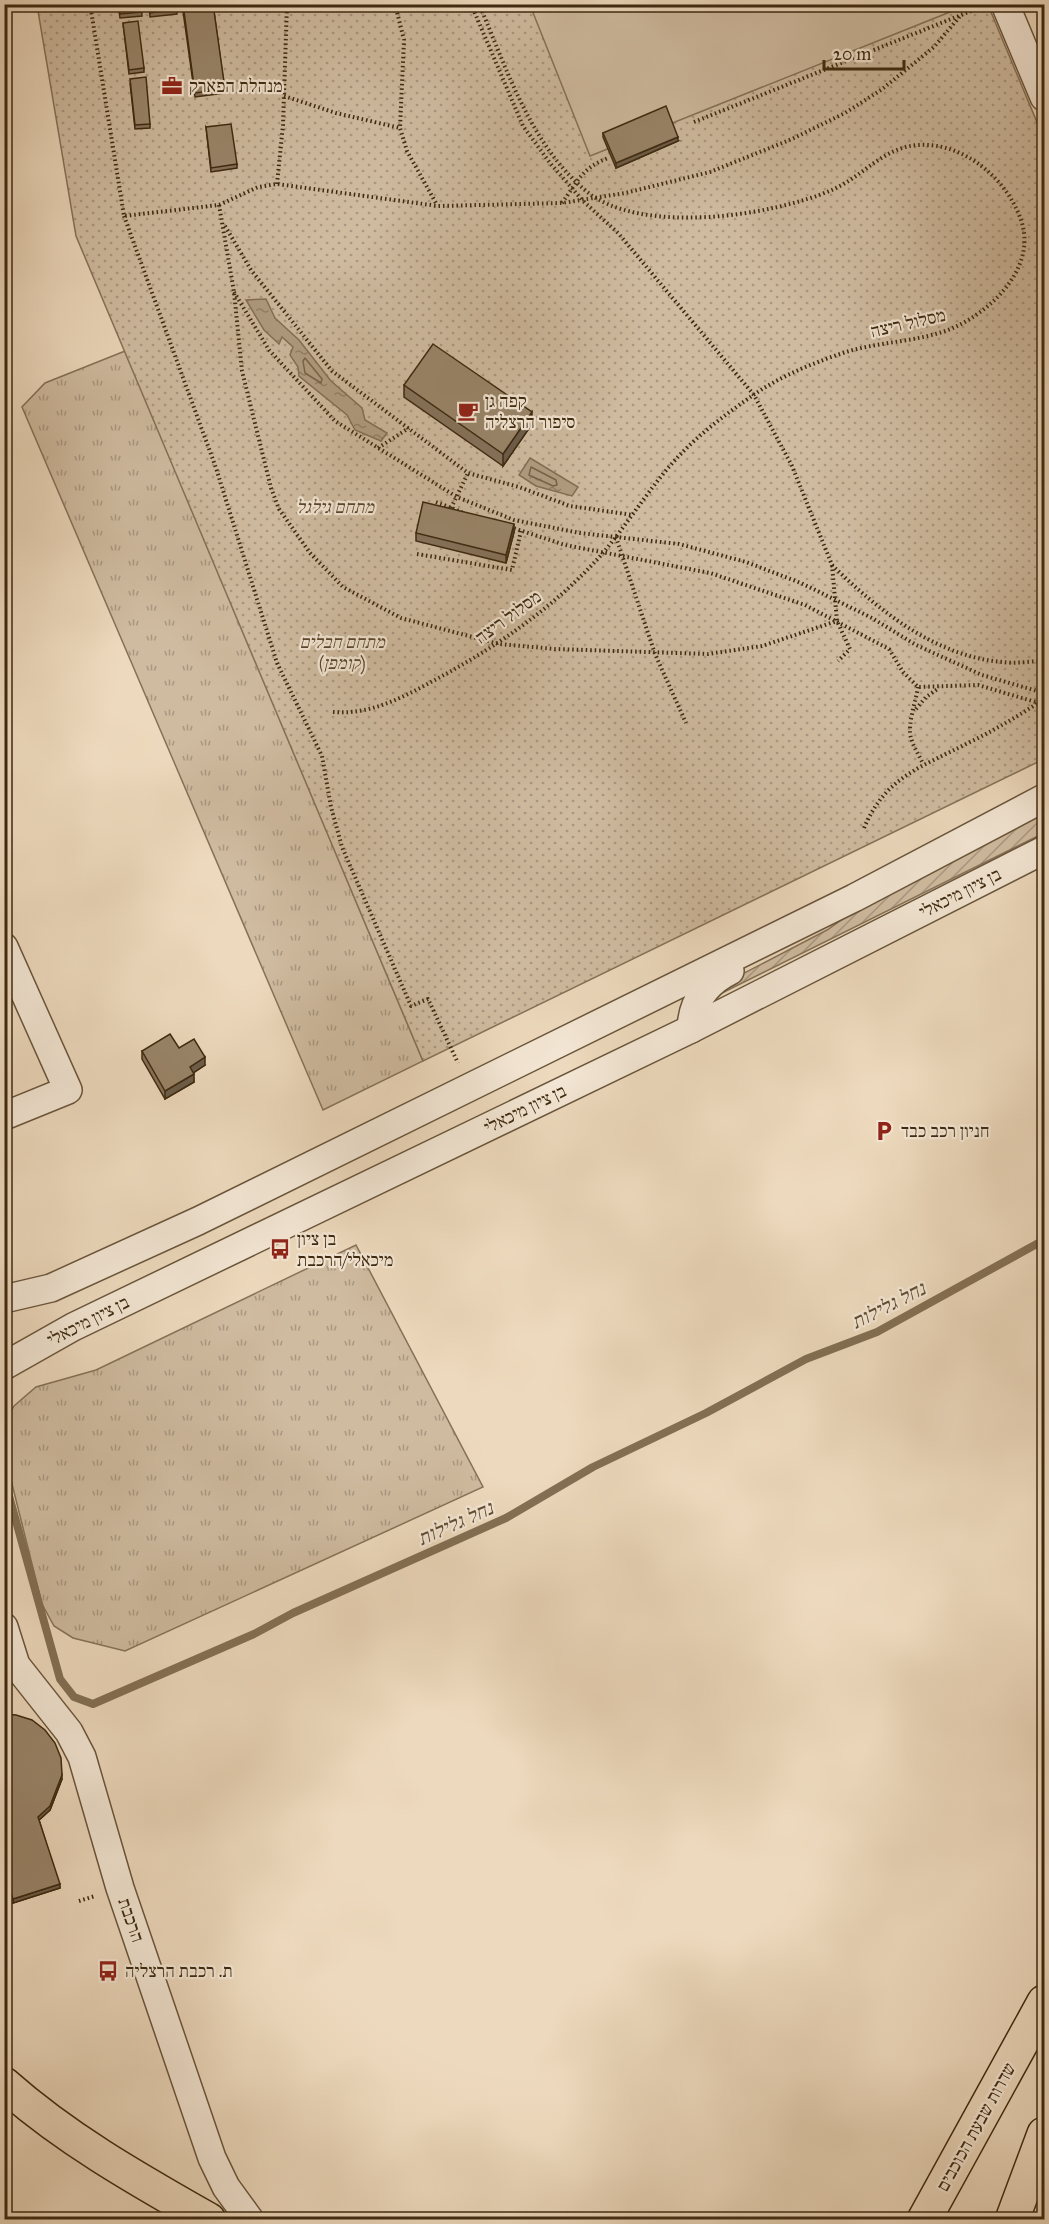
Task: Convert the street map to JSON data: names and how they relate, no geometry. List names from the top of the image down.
{
  "streets": {
    "main road": ["שדרות שבעת הכוכבים"],
    "street": ["בן ציון מיכאלי", "הרכבת"],
    "path": ["מסלול ריצה"]
  },
  "water": ["נחל גלילות"],
  "parks": ["מתחם גילגל", "מתחם חבלים (קומפן)"],
  "places": {
    "office": ["מנהלת הפארק"],
    "cafe": ["קפה גן סיפור הרצליה"],
    "parking": ["חניון רכב כבד"],
    "bus stop": ["בן ציון מיכאלי/הרכבת", "ת. רכבת הרצליה"]
  },
  "scale_bar": "20 m"
}
